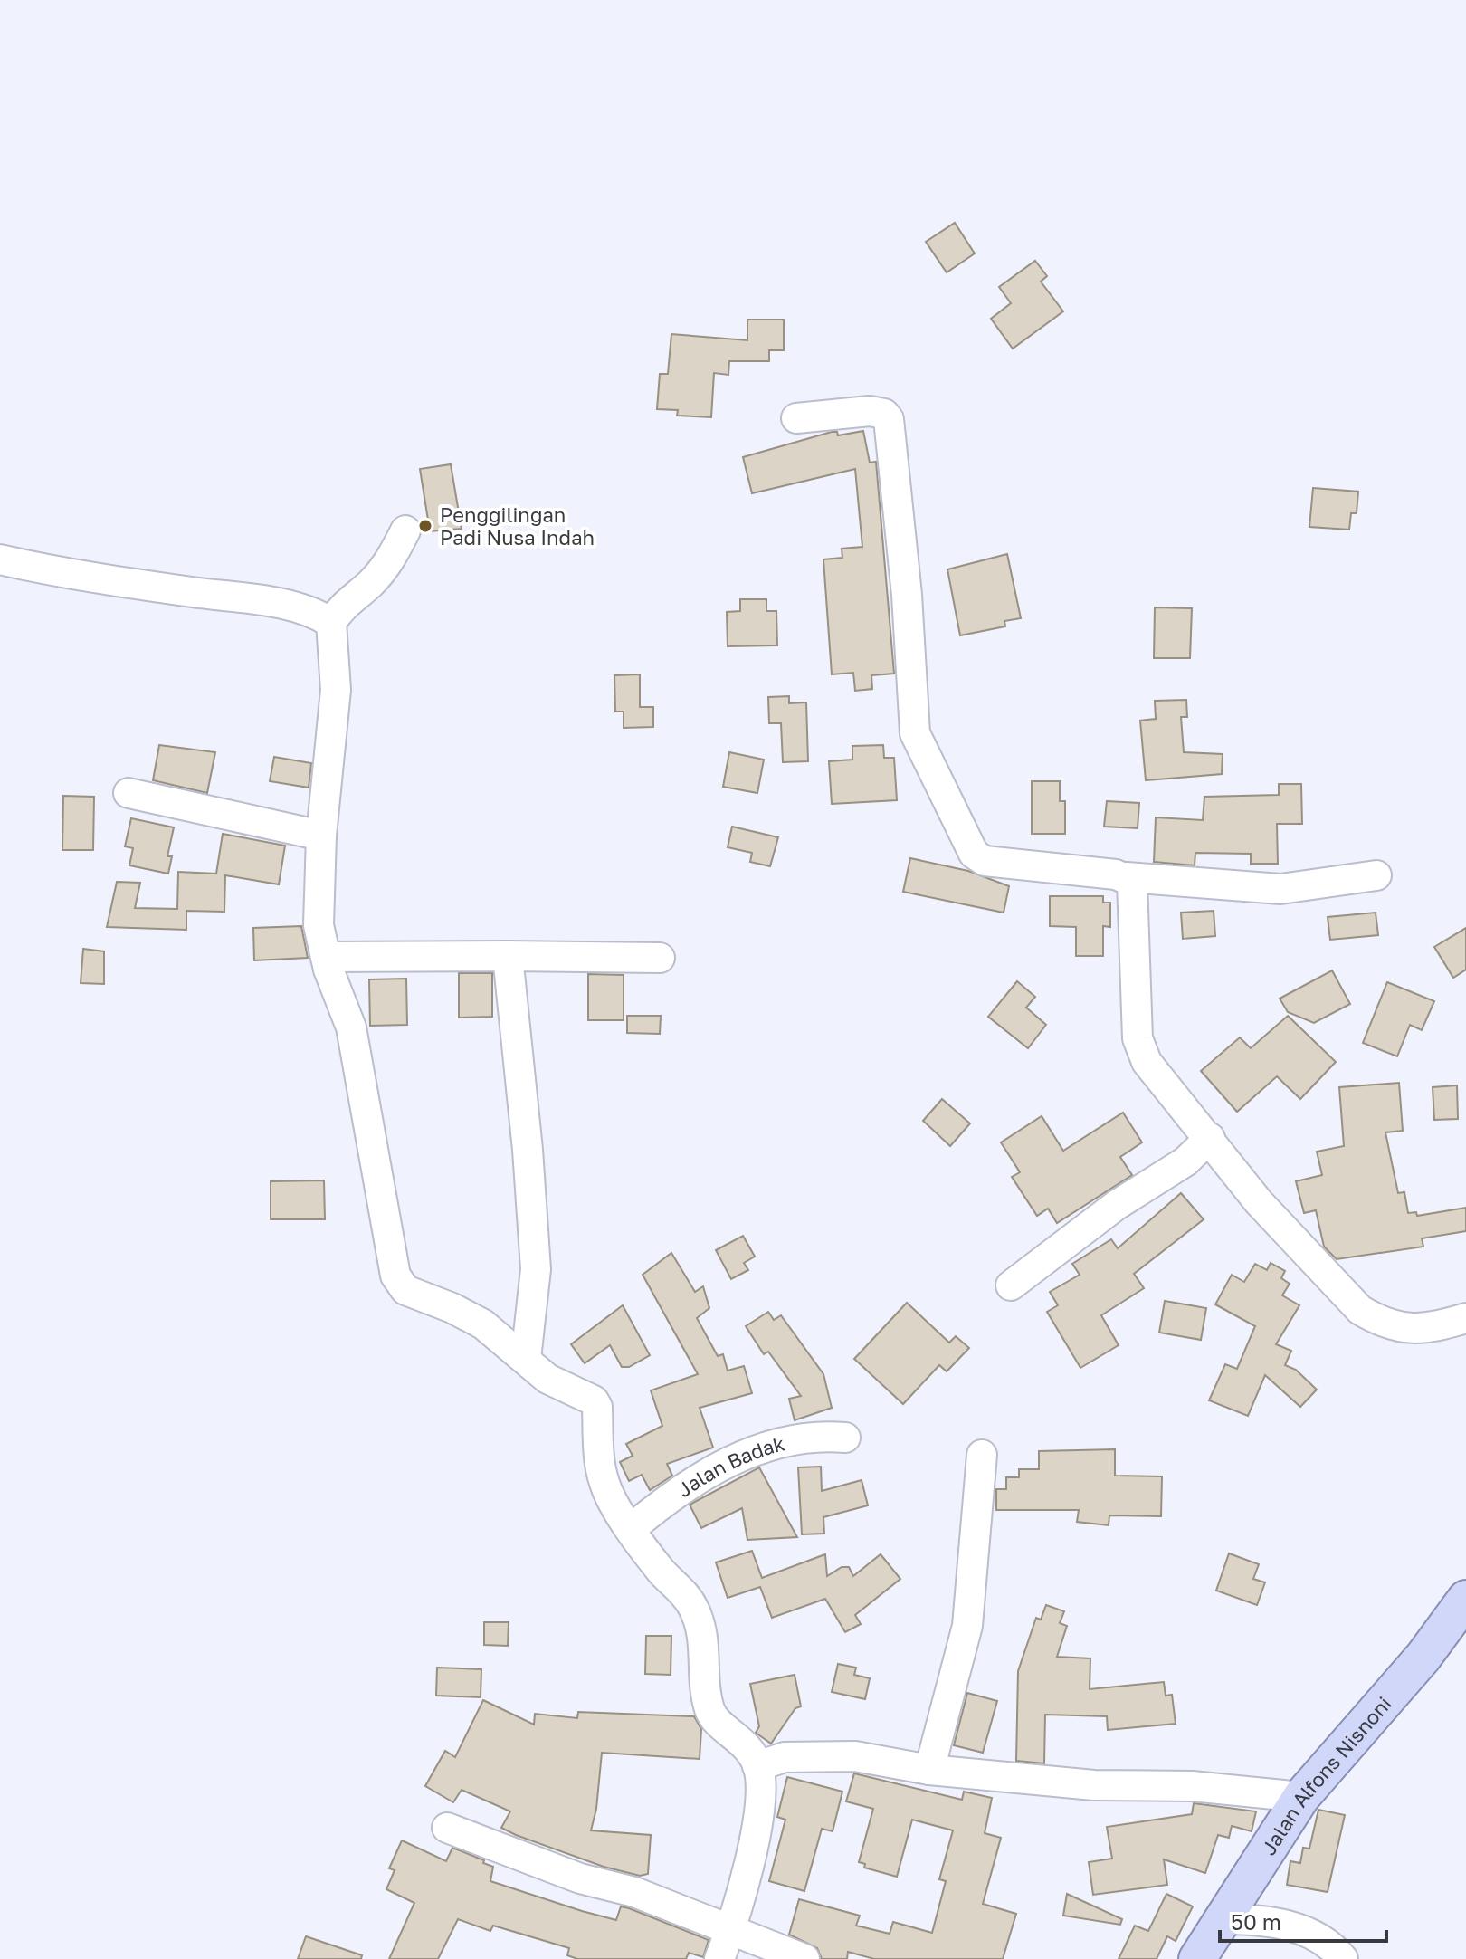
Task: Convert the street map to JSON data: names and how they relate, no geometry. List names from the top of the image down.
{
  "streets": {
    "main road": ["Jalan Alfons Nisnoni"],
    "street": ["Jalan Badak"]
  },
  "places": ["Penggilingan Padi Nusa Indah"],
  "scale_bar": "50 m"
}
